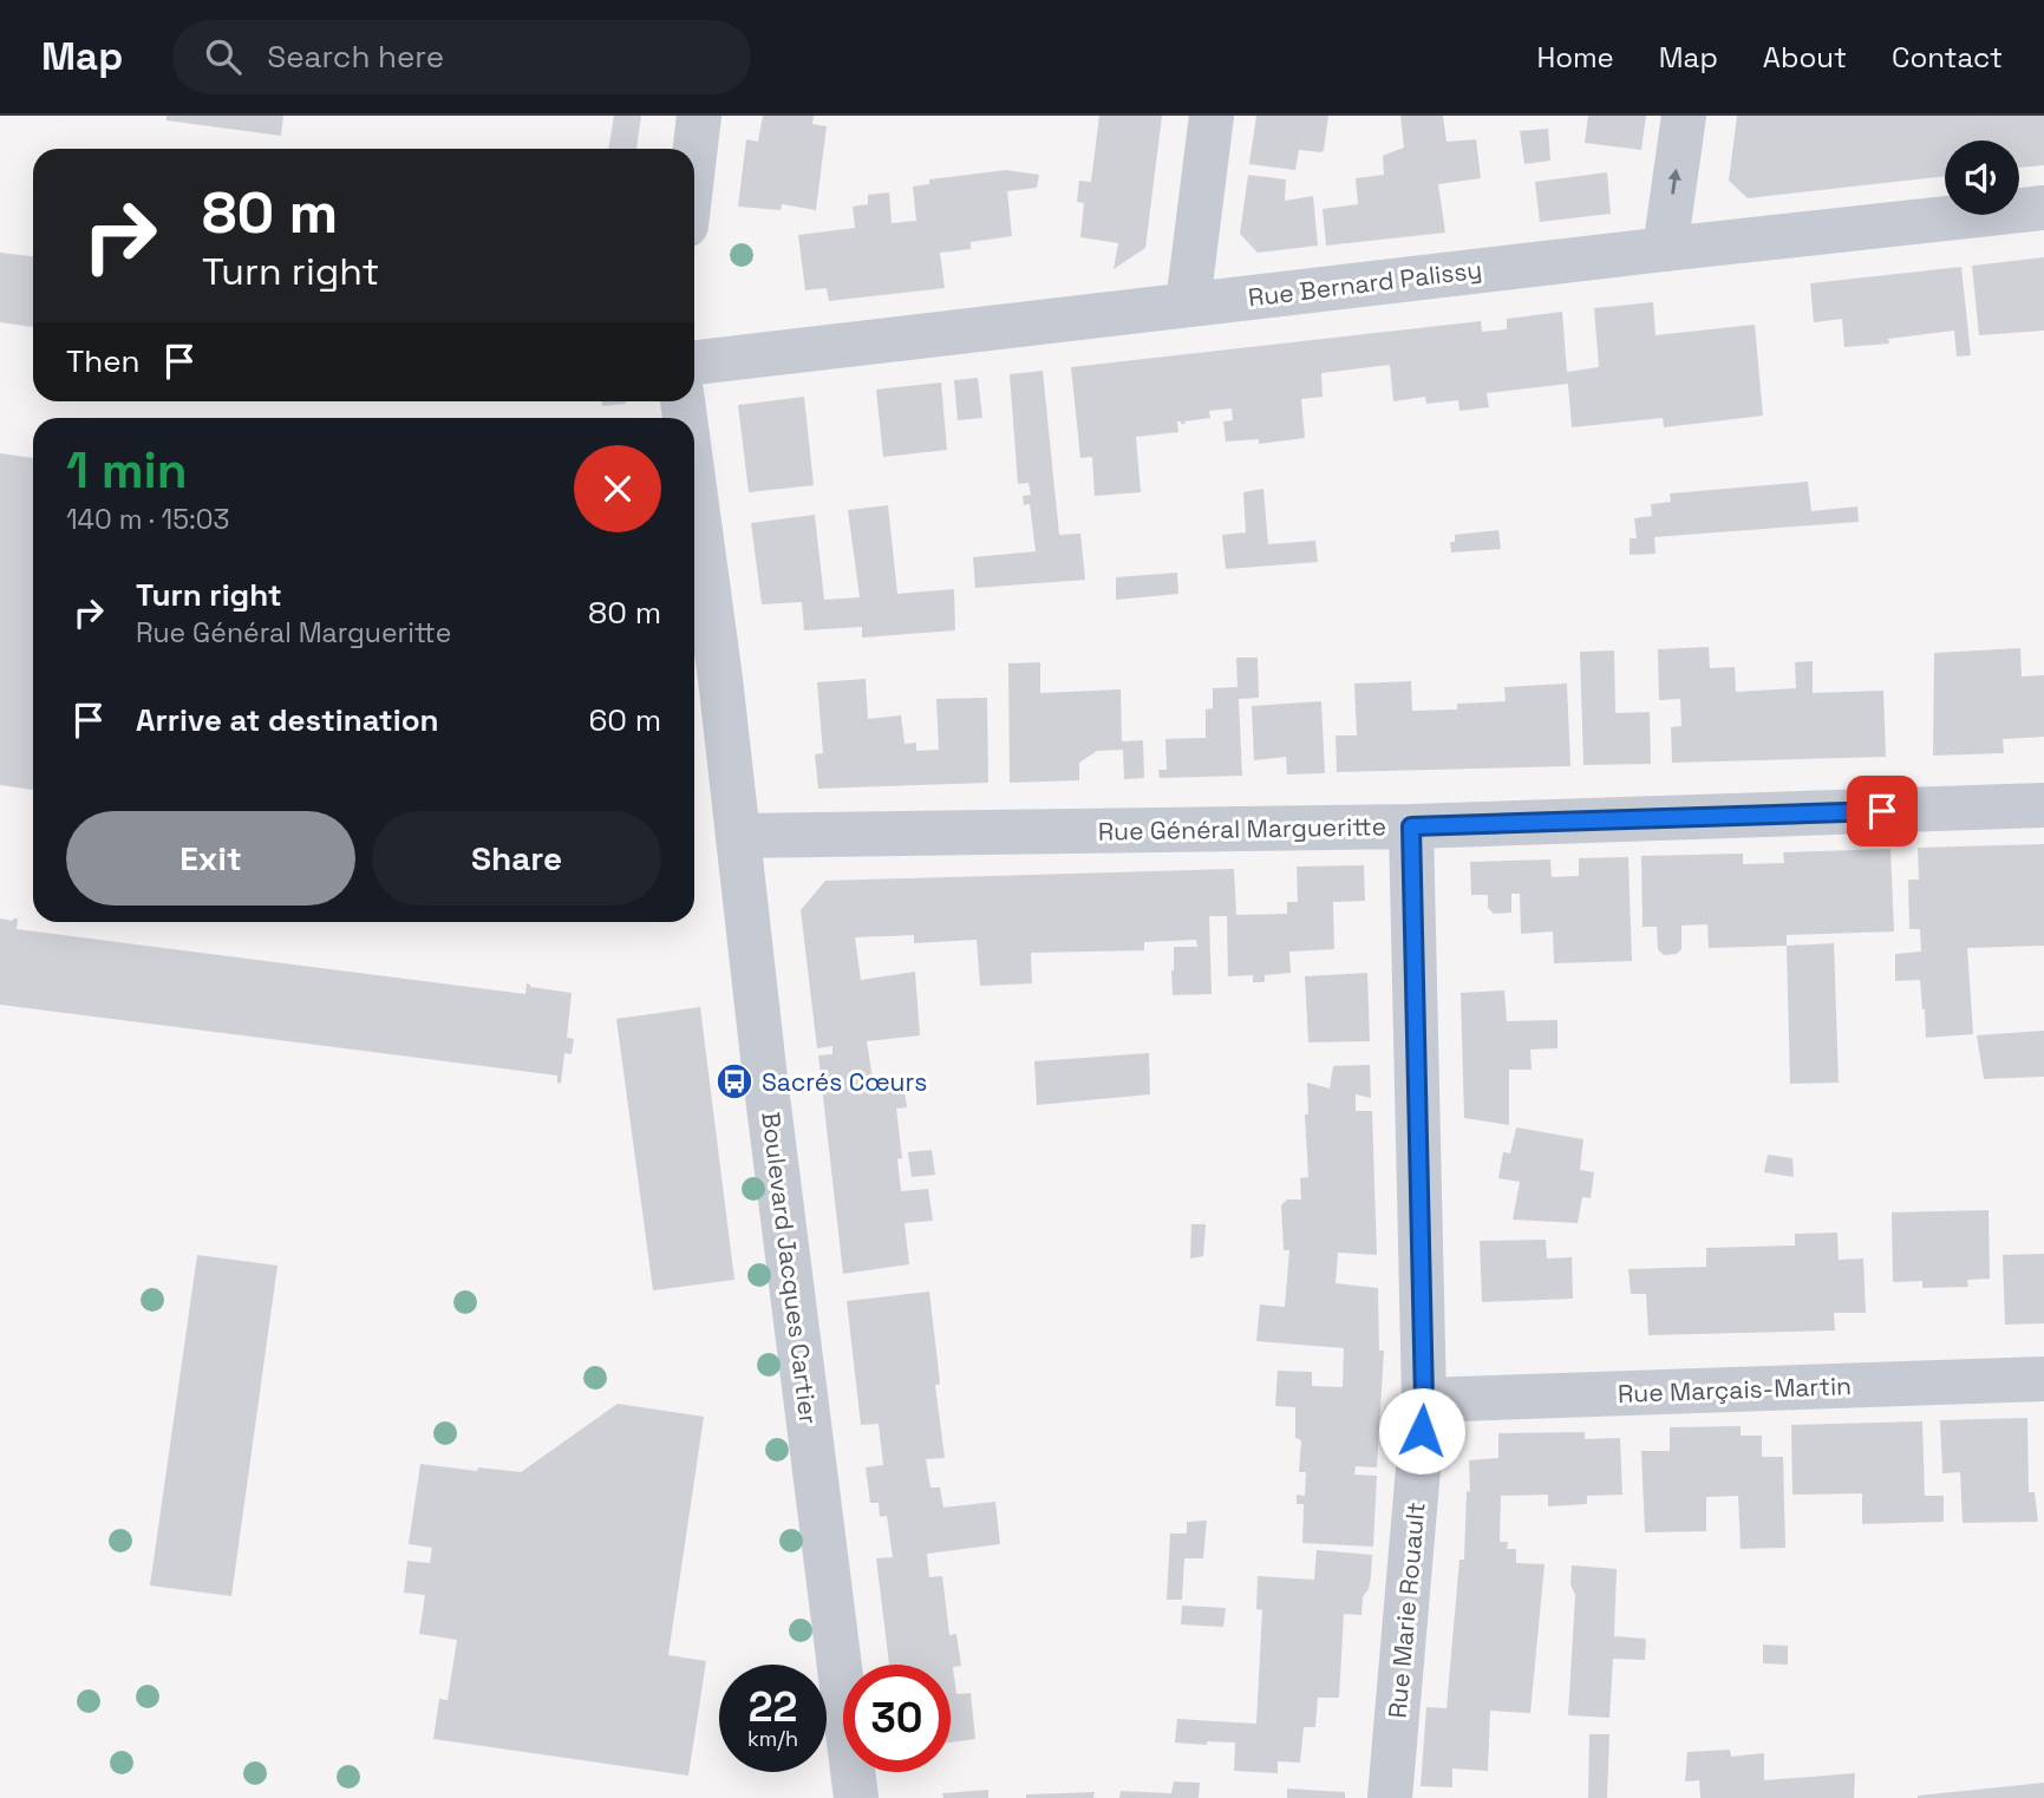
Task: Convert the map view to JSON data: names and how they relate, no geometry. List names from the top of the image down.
{
  "streets": {
    "street": [
      "Rue Bernard Palissy",
      "Rue Général Margueritte",
      "Boulevard Jacques Cartier",
      "Rue Marçais-Martin",
      "Rue Marie Rouault"
    ]
  },
  "crossings": [
    ["Rue Général Margueritte", "Boulevard Jacques Cartier"],
    ["Rue Général Margueritte", "Rue Marie Rouault"],
    ["Rue Marçais-Martin", "Rue Marie Rouault"]
  ],
  "places": {
    "bus stop": ["Sacrés Cœurs"]
  },
  "page": {
    "header": "Map",
    "search": "Search here",
    "nav": [
      "Home",
      "Map",
      "About",
      "Contact"
    ],
    "turn": ["80 m", "Turn right"],
    "then": "Then",
    "heading": ["1 min", "140 m · 15:03"],
    "list": [
      {
        "name": "Turn right",
        "note": "Rue Général Margueritte",
        "value": "80 m"
      },
      {
        "name": "Arrive at destination",
        "value": "60 m"
      }
    ],
    "buttons": ["Exit", "Share"],
    "speed": "22 km/h",
    "limit": "30"
  }
}
